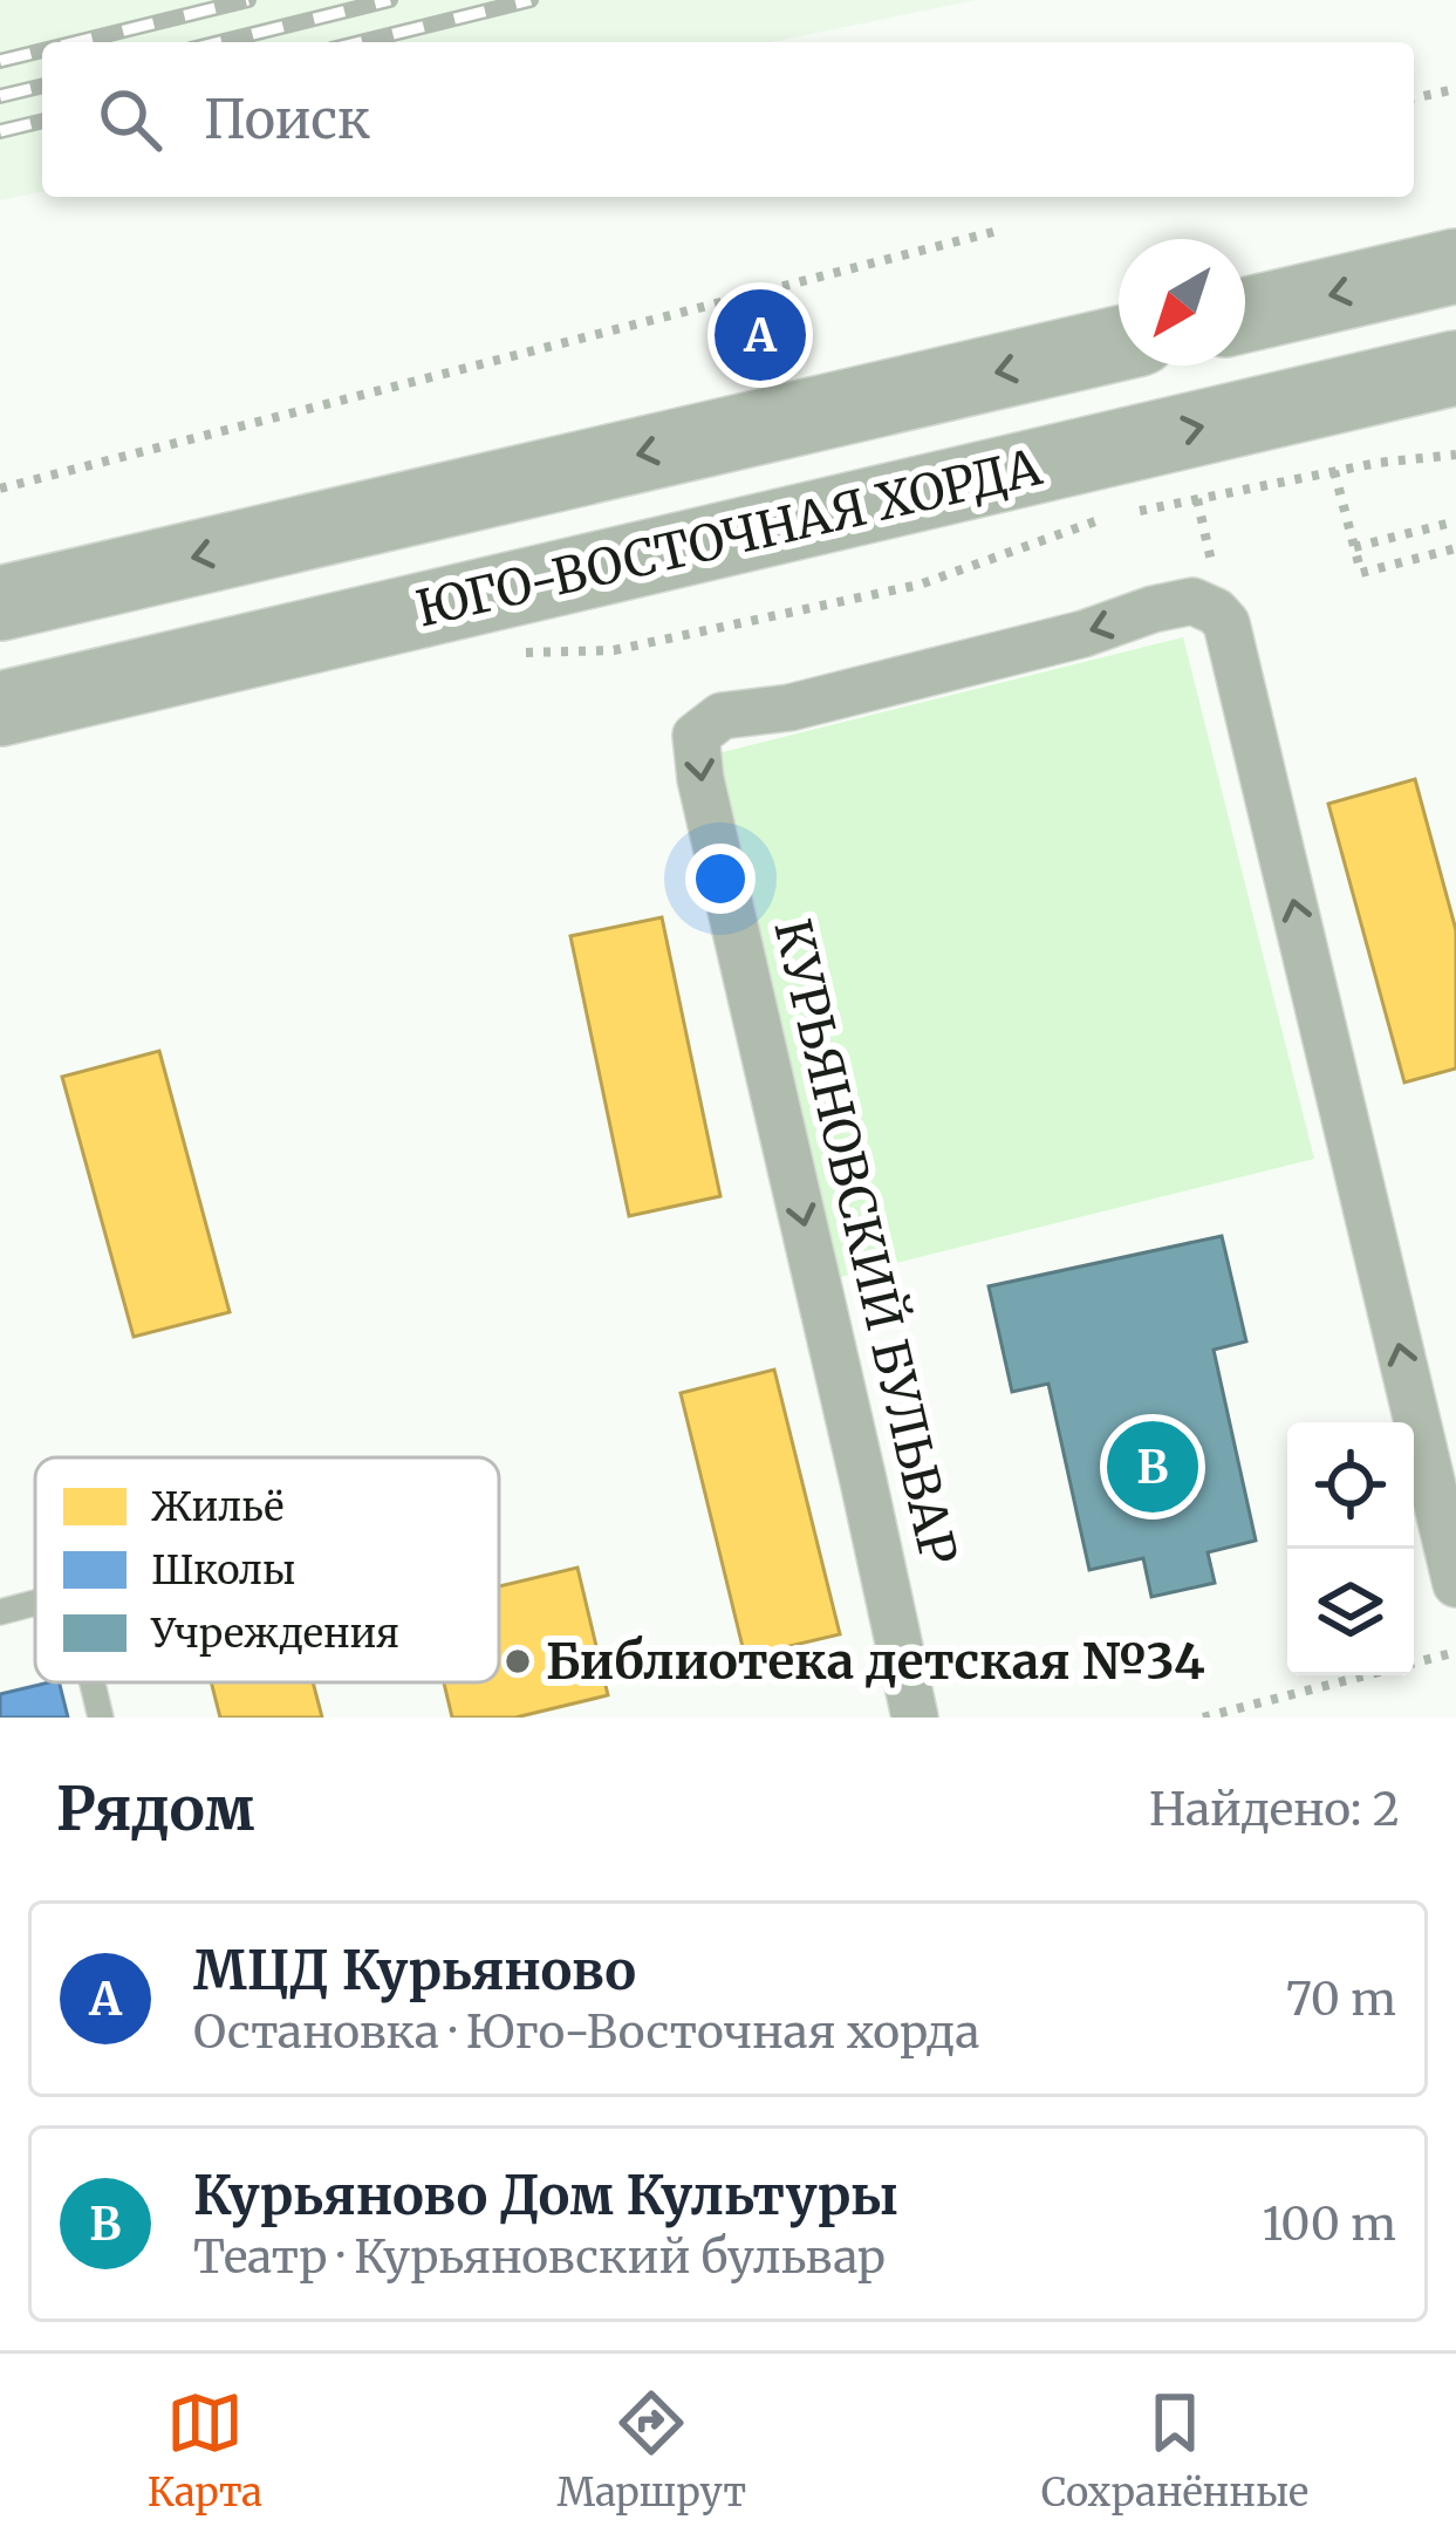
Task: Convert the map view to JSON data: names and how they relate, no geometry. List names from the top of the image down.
{
  "streets": {
    "main road": ["ЮГО-ВОСТОЧНАЯ ХОРДА"],
    "street": ["КУРЬЯНОВСКИЙ БУЛЬВАР"]
  },
  "places": ["Библиотека детская №34"],
  "legend": ["Жильё", "Школы", "Учреждения"],
  "north": "bottom left",
  "page": {
    "search": "Поиск",
    "pins": ["A", "B"],
    "heading": ["Рядом", "Найдено: 2"],
    "list": [
      {
        "mark": "A",
        "name": "МЦД Курьяново",
        "note": "Остановка · Юго-Восточная хорда",
        "value": "70 m"
      },
      {
        "mark": "B",
        "name": "Курьяново Дом Культуры",
        "note": "Театр · Курьяновский бульвар",
        "value": "100 m"
      }
    ],
    "nav": ["Карта", "Маршрут", "Сохранённые"]
  }
}
